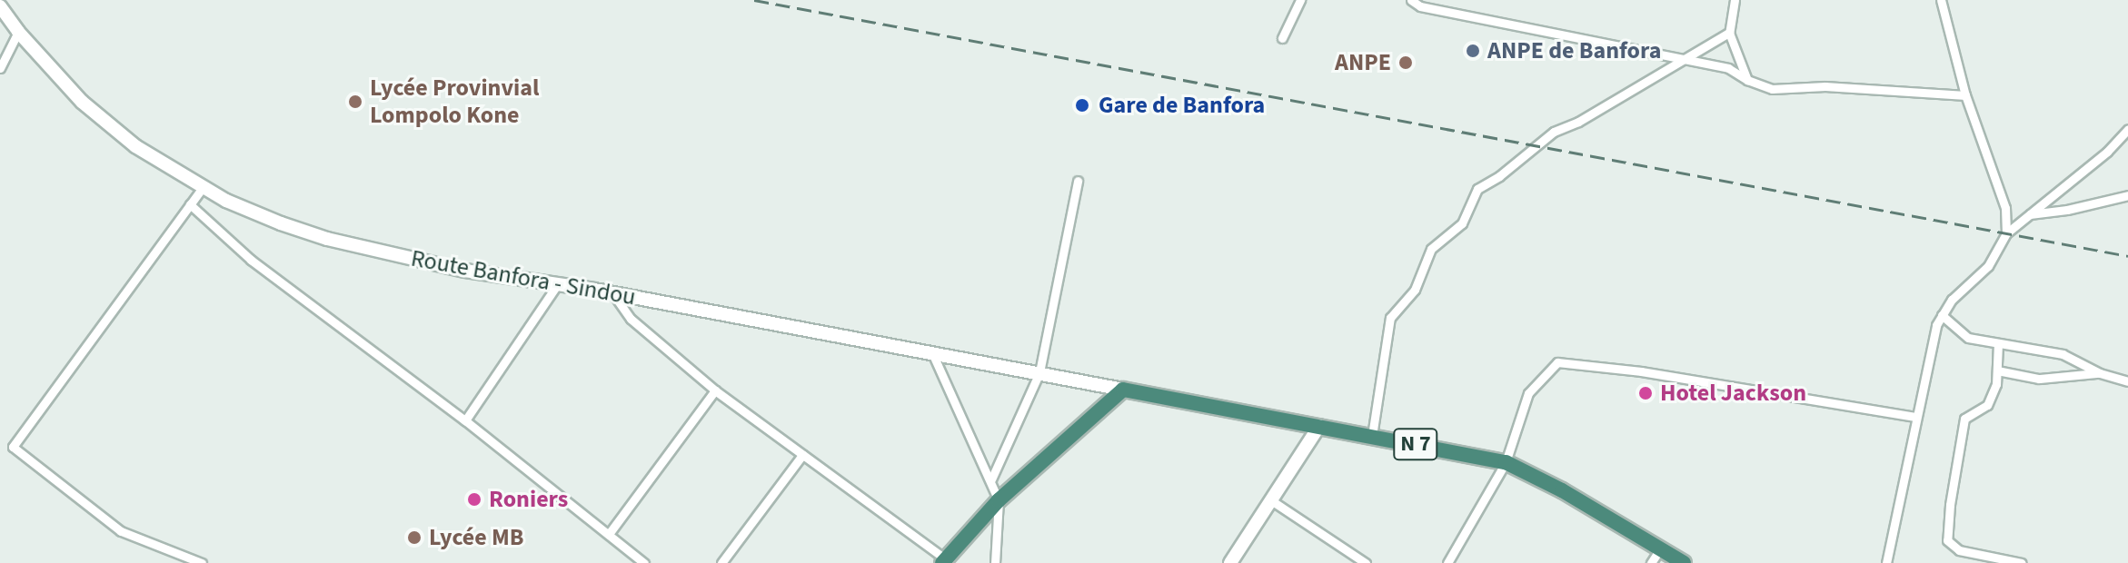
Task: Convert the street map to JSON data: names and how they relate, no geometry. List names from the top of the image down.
{
  "streets": {
    "highway": ["N 7"],
    "main road": ["Route Banfora - Sindou"]
  },
  "crossings": [
    ["Route Banfora - Sindou", "N 7"]
  ],
  "places": [
    "ANPE de Banfora",
    "ANPE",
    "Lycée Provinvial Lompolo Kone",
    "Gare de Banfora",
    "Hotel Jackson",
    "Roniers",
    "Lycée MB"
  ]
}
